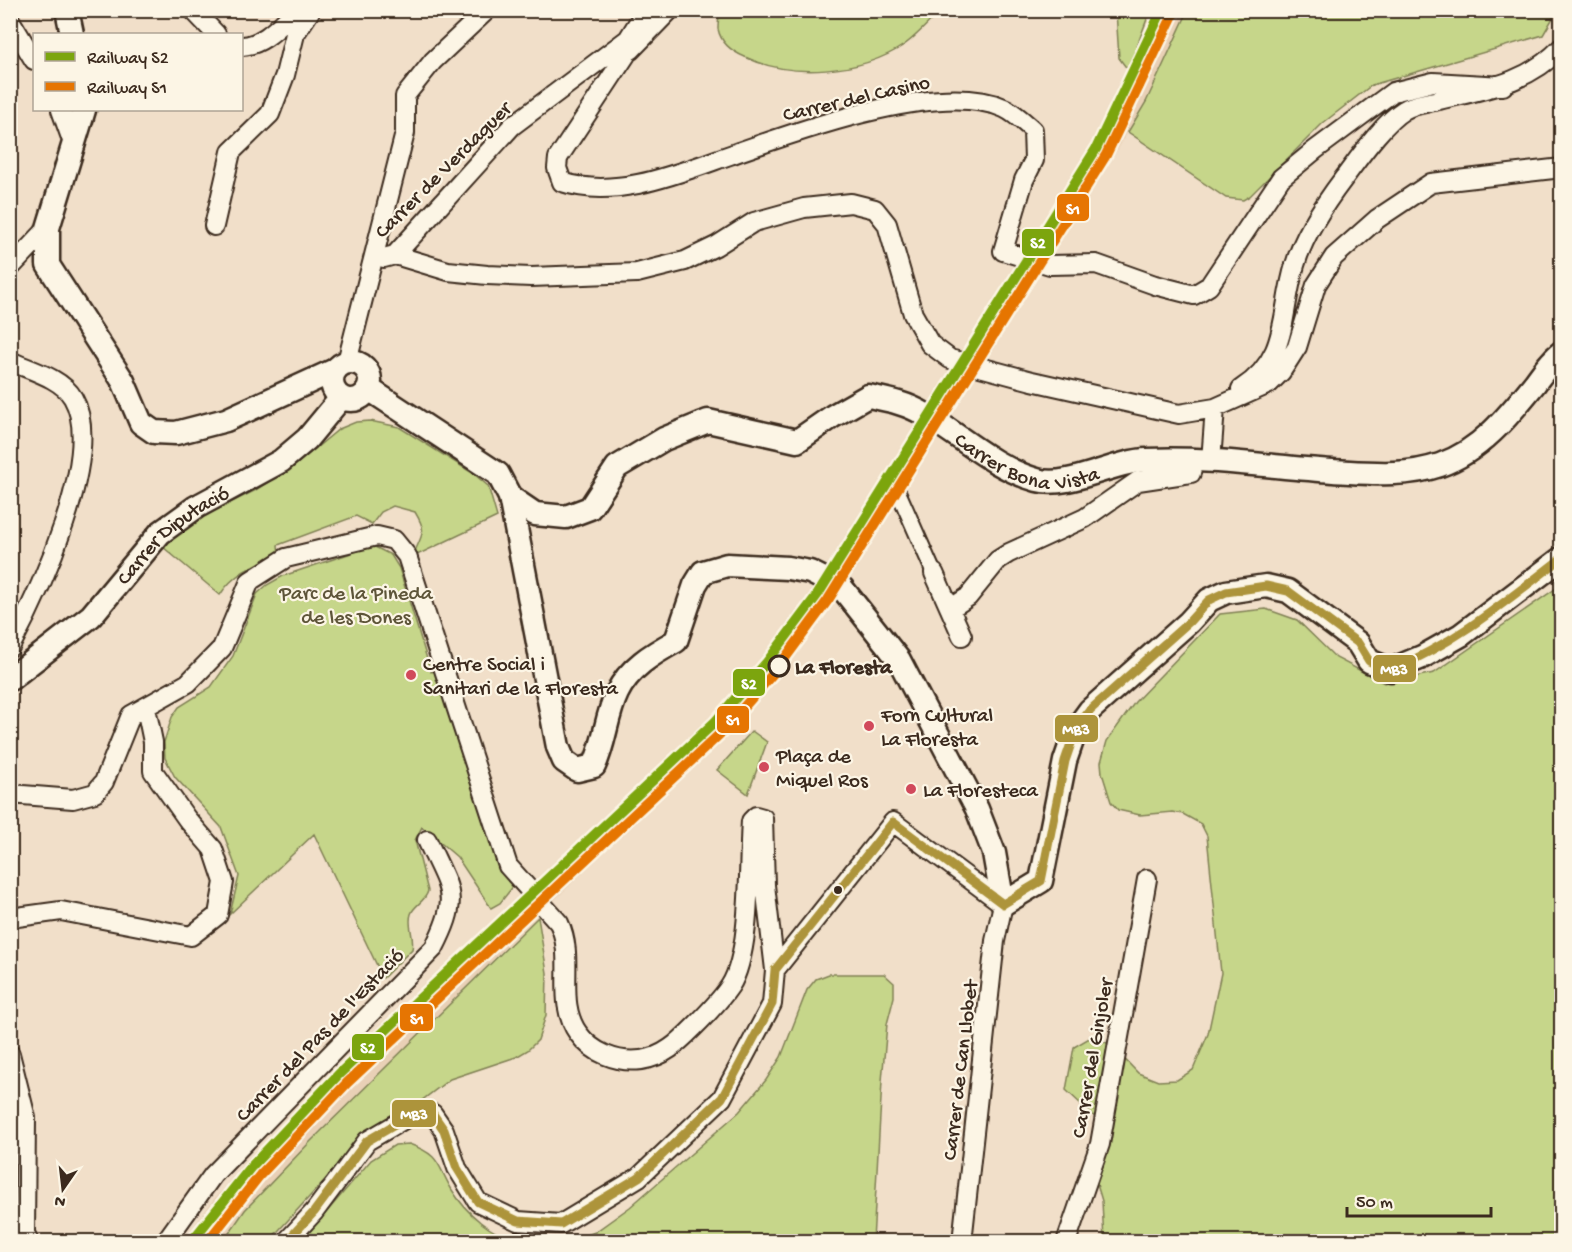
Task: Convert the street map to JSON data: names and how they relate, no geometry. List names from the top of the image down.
{
  "streets": {
    "street": [
      "Carrer del Casino",
      "Carrer de Verdaguer",
      "Carrer Bona Vista",
      "Carrer Diputació",
      "Carrer del Pas de l'Estació",
      "Carrer del Ginjoler",
      "Carrer de Can Llobet"
    ]
  },
  "crossings": [
    ["Carrer del Casino", "Carrer de Verdaguer"]
  ],
  "parks": ["Parc de la Pineda de les Dones"],
  "places": [
    "La Floresta",
    "Centre Social i Sanitari de la Floresta",
    "Forn Cultural La Floresta",
    "Plaça de Miquel Ros",
    "La Floresteca"
  ],
  "lines": ["rail line S2", "rail line S1", "transit line MB3"],
  "legend": ["Railway S2", "Railway S1"],
  "scale_bar": "50 m",
  "north": "bottom"
}
